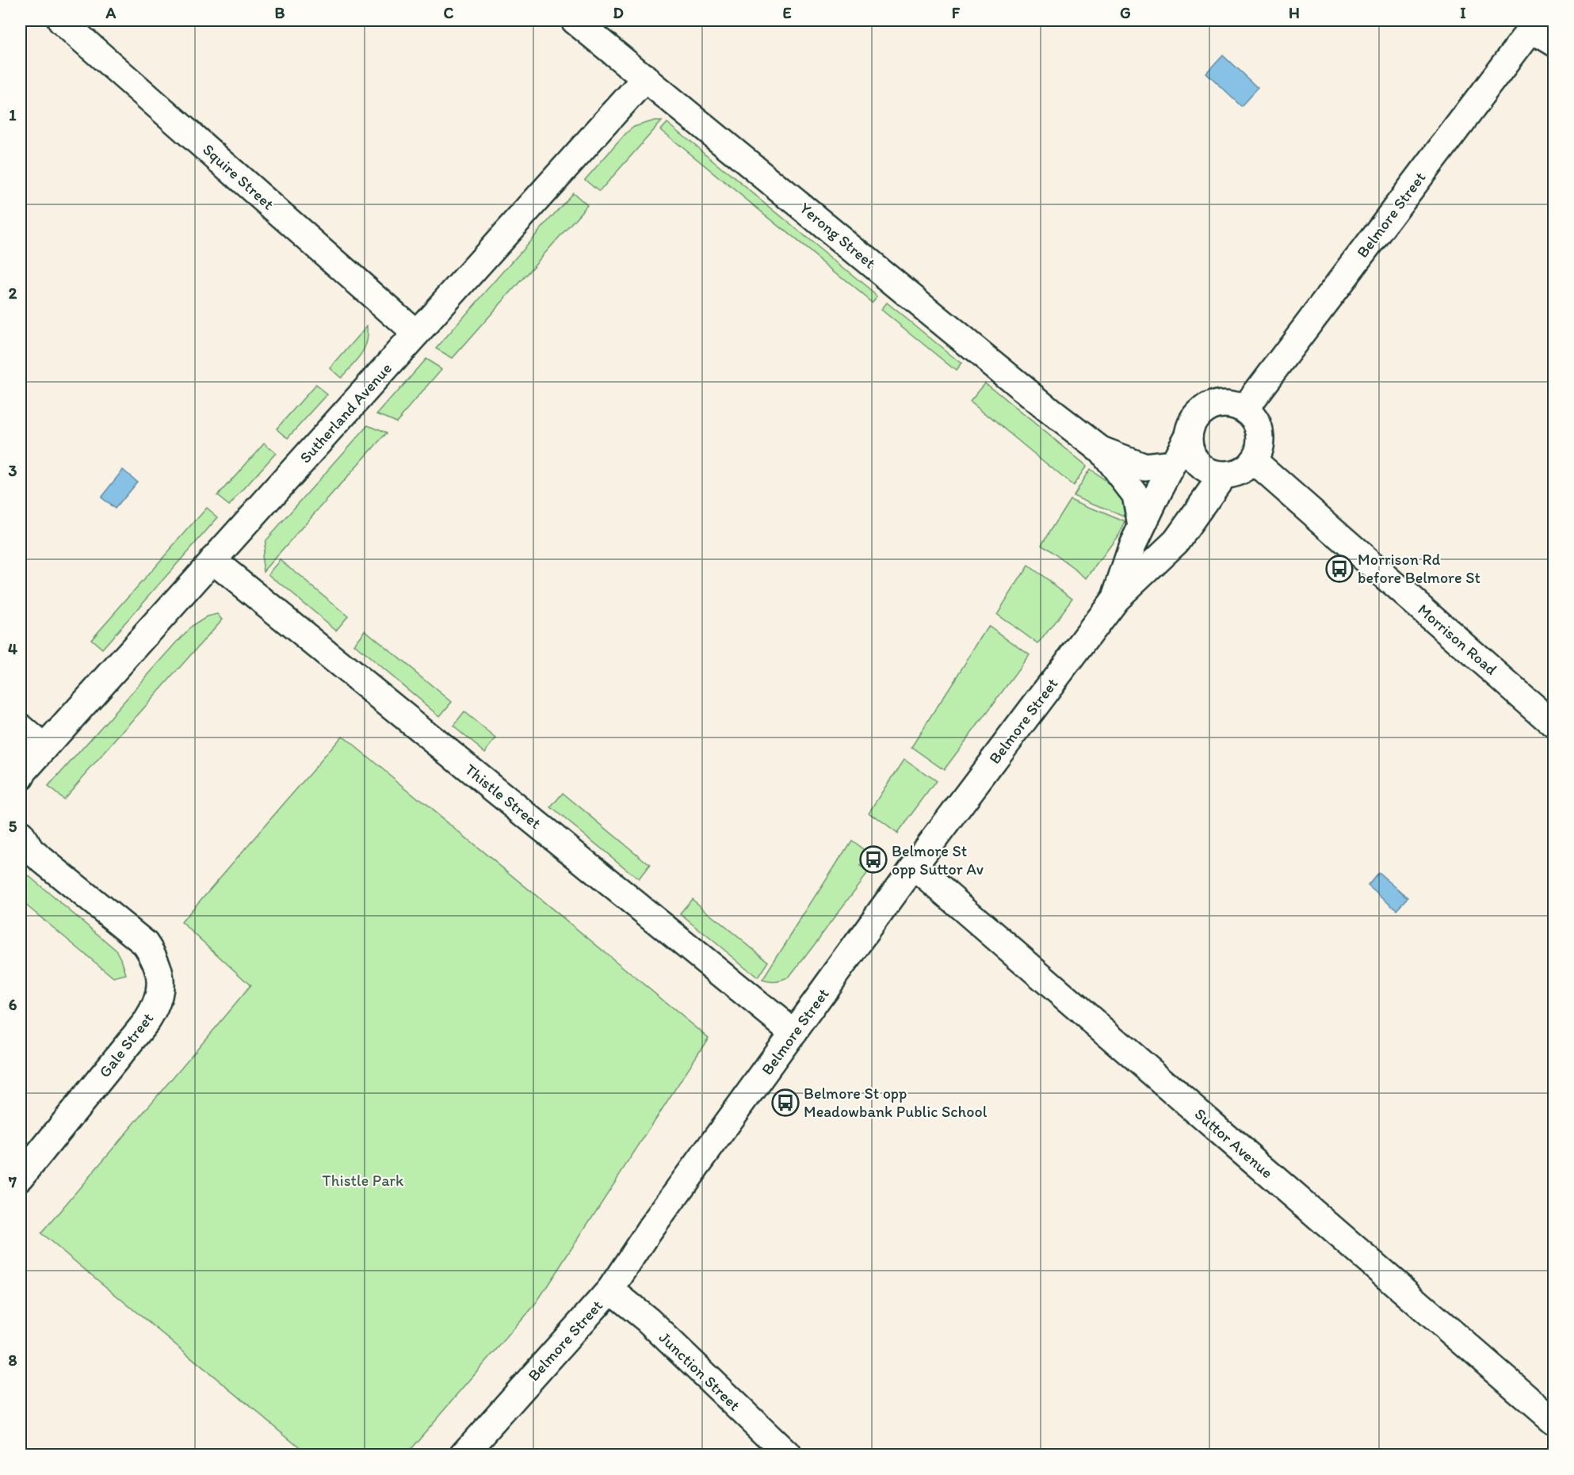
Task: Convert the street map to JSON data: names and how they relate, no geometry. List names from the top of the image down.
{
  "streets": {
    "street": [
      "Squire Street",
      "Belmore Street",
      "Yerong Street",
      "Sutherland Avenue",
      "Morrison Road",
      "Thistle Street",
      "Gale Street",
      "Suttor Avenue",
      "Junction Street"
    ]
  },
  "crossings": [
    ["Squire Street", "Sutherland Avenue"],
    ["Belmore Street", "Yerong Street"],
    ["Belmore Street", "Morrison Road"],
    ["Belmore Street", "Thistle Street"],
    ["Belmore Street", "Suttor Avenue"],
    ["Belmore Street", "Junction Street"],
    ["Yerong Street", "Sutherland Avenue"],
    ["Sutherland Avenue", "Thistle Street"]
  ],
  "parks": ["Thistle Park"],
  "places": {
    "bus stop": ["Morrison Rd before Belmore St", "Belmore St opp Suttor Av", "Belmore St opp Meadowbank Public School"]
  },
  "grid": {
    "columns": [
      "A",
      "B",
      "C",
      "D",
      "E",
      "F",
      "G",
      "H",
      "I"
    ],
    "rows": [
      "1",
      "2",
      "3",
      "4",
      "5",
      "6",
      "7",
      "8"
    ]
  }
}
